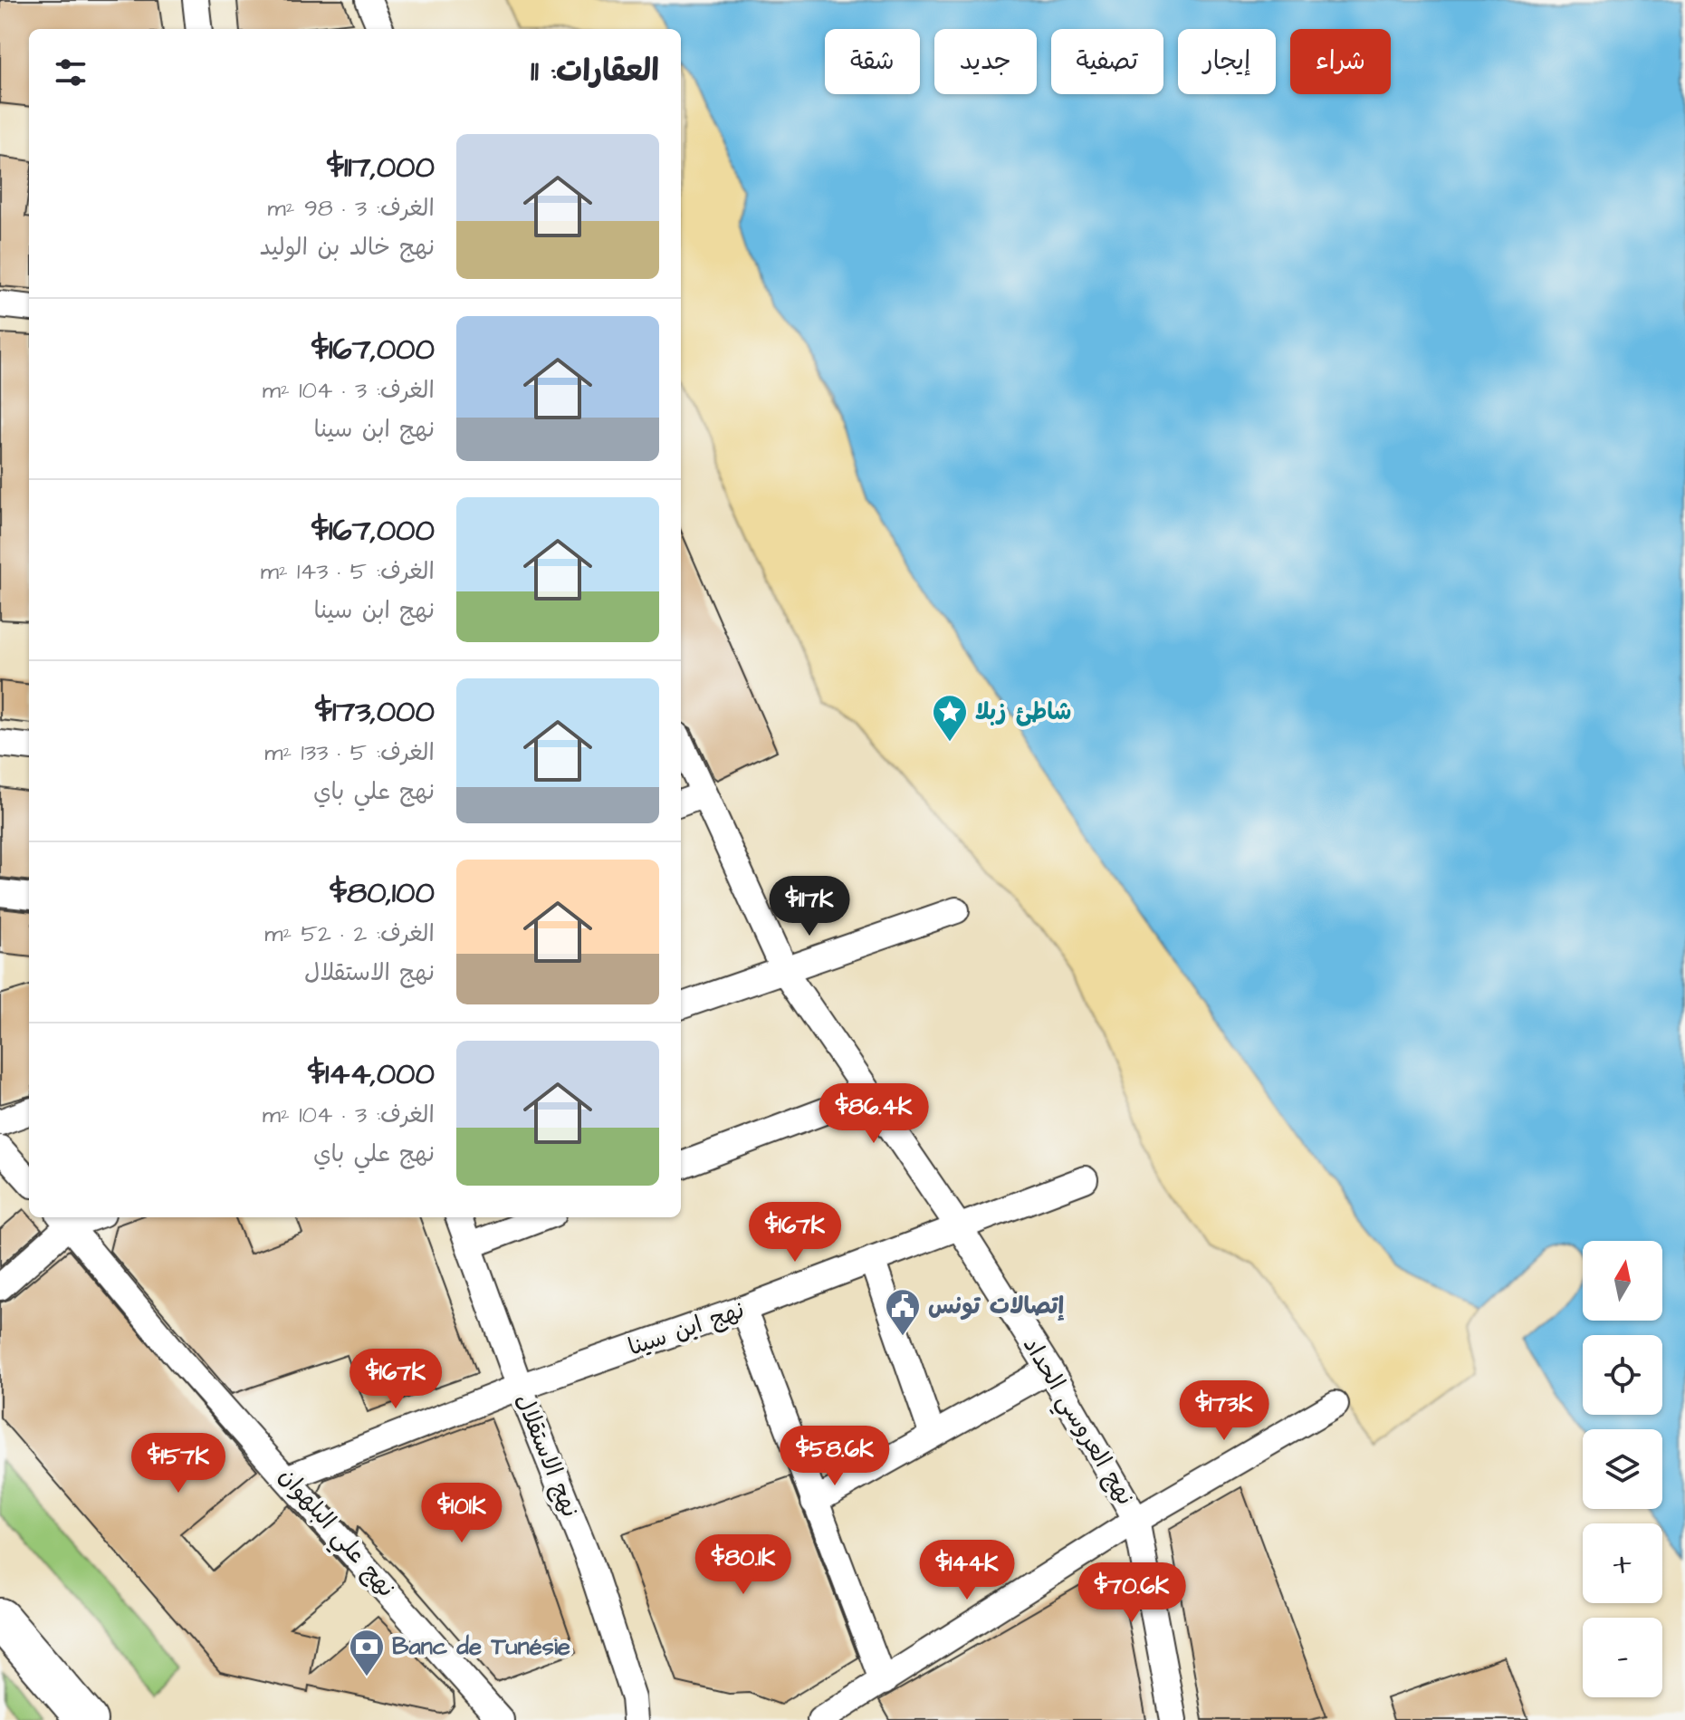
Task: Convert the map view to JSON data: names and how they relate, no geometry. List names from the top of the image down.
{
  "streets": {
    "street": [
      "نهج ابن سينا",
      "نهج العروسي الحداد",
      "نهج الاستقلال",
      "نهج علي البلهوان"
    ]
  },
  "crossings": [
    ["نهج ابن سينا", "نهج العروسي الحداد"],
    ["نهج ابن سينا", "نهج الاستقلال"],
    ["نهج ابن سينا", "نهج علي البلهوان"]
  ],
  "places": {
    "place": ["شاطئ زبلا"],
    "public building": ["إتصالات تونس"],
    "bank": ["Banc de Tunésie"]
  },
  "north": "top",
  "page": {
    "chip": [
      "شراء",
      "إيجار",
      "تصفية",
      "جديد",
      "شقة"
    ],
    "heading": "العقارات: 11",
    "list": [
      {
        "name": "$117,000",
        "note": "الغرف: 3 · 98 m² · نهج خالد بن الوليد"
      },
      {
        "name": "$167,000",
        "note": "الغرف: 3 · 104 m² · نهج ابن سينا"
      },
      {
        "name": "$167,000",
        "note": "الغرف: 5 · 143 m² · نهج ابن سينا"
      },
      {
        "name": "$173,000",
        "note": "الغرف: 5 · 133 m² · نهج علي باي"
      },
      {
        "name": "$80,100",
        "note": "الغرف: 2 · 52 m² · نهج الاستقلال"
      },
      {
        "name": "$144,000",
        "note": "الغرف: 3 · 104 m² · نهج علي باي"
      }
    ],
    "price": [
      "$117K",
      "$86.4K",
      "$167K",
      "$167K",
      "$173K",
      "$58.6K",
      "$157K",
      "$101K",
      "$80.1K",
      "$144K",
      "$70.6K"
    ],
    "map_buttons": ["+", "−"]
  }
}
